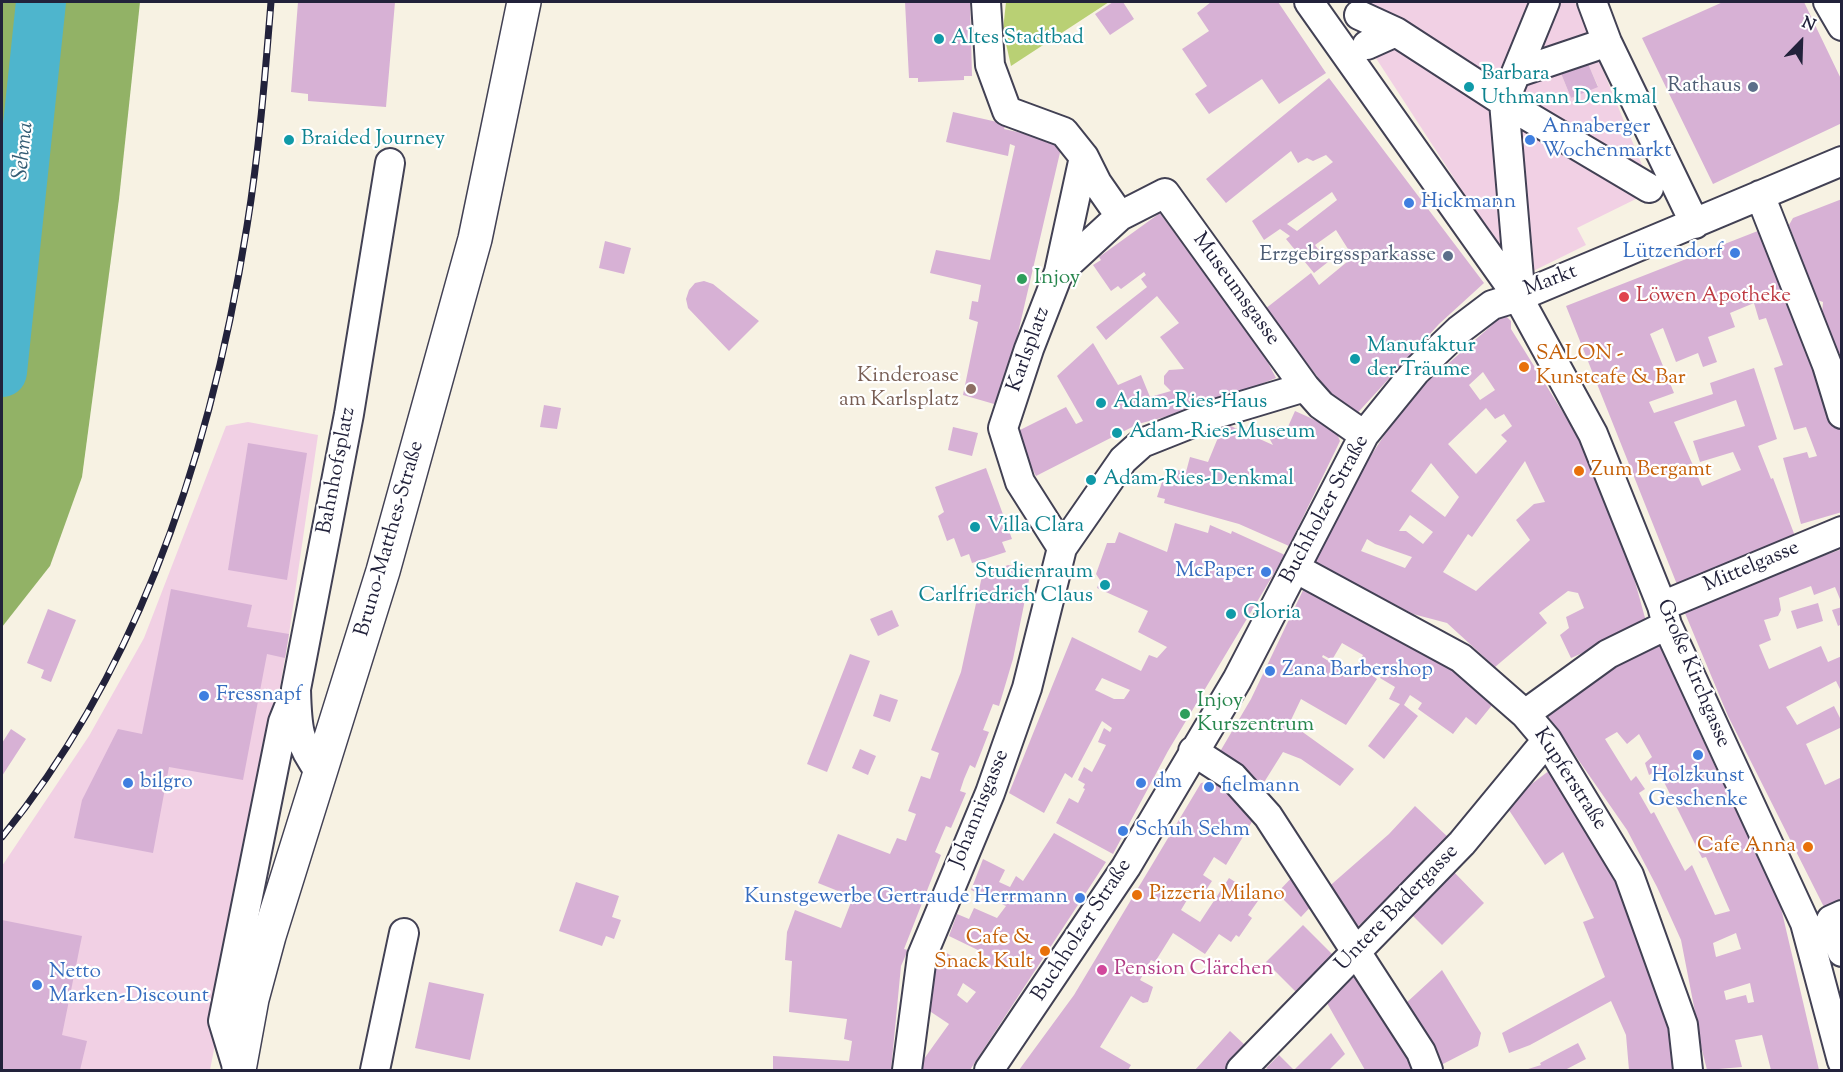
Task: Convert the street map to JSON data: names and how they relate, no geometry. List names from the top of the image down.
{
  "streets": {
    "main road": ["Bruno-Matthes-Straße"],
    "street": [
      "Markt",
      "Museumsgasse",
      "Karlsplatz",
      "Bahnhofsplatz",
      "Buchholzer Straße",
      "Mittelgasse",
      "Große Kirchgasse",
      "Kupferstraße",
      "Johannisgasse",
      "Untere Badergasse"
    ]
  },
  "crossings": [
    ["Markt", "Buchholzer Straße"],
    ["Markt", "Große Kirchgasse"],
    ["Museumsgasse", "Karlsplatz"],
    ["Museumsgasse", "Johannisgasse"],
    ["Karlsplatz", "Johannisgasse"],
    ["Bahnhofsplatz", "Bruno-Matthes-Straße"],
    ["Buchholzer Straße", "Große Kirchgasse"],
    ["Buchholzer Straße", "Kupferstraße"],
    ["Mittelgasse", "Große Kirchgasse"],
    ["Kupferstraße", "Untere Badergasse"]
  ],
  "water": ["Sehma"],
  "places": [
    "Altes Stadtbad",
    "Barbara Uthmann Denkmal",
    "Rathaus",
    "Braided Journey",
    "Annaberger Wochenmarkt",
    "Hickmann",
    "Lützendorf",
    "Erzgebirgssparkasse",
    "Injoy",
    "Löwen Apotheke",
    "Manufaktur der Träume",
    "SALON - Kunstcafe & Bar",
    "Kinderoase am Karlsplatz",
    "Adam-Ries-Haus",
    "Adam-Ries-Museum",
    "Zum Bergamt",
    "Adam-Ries-Denkmal",
    "Villa Clara",
    "McPaper",
    "Studienraum Carlfriedrich Claus",
    "Gloria",
    "Zana Barbershop",
    "Fressnapf",
    "Injoy Kurszentrum",
    "Holzkunst Geschenke",
    "bilgro",
    "dm",
    "fielmann",
    "Schuh Sehm",
    "Cafe Anna",
    "Pizzeria Milano",
    "Kunstgewerbe Gertraude Herrmann",
    "Cafe & Snack Kult",
    "Pension Clärchen",
    "Netto Marken-Discount"
  ],
  "north": "top right"
}
